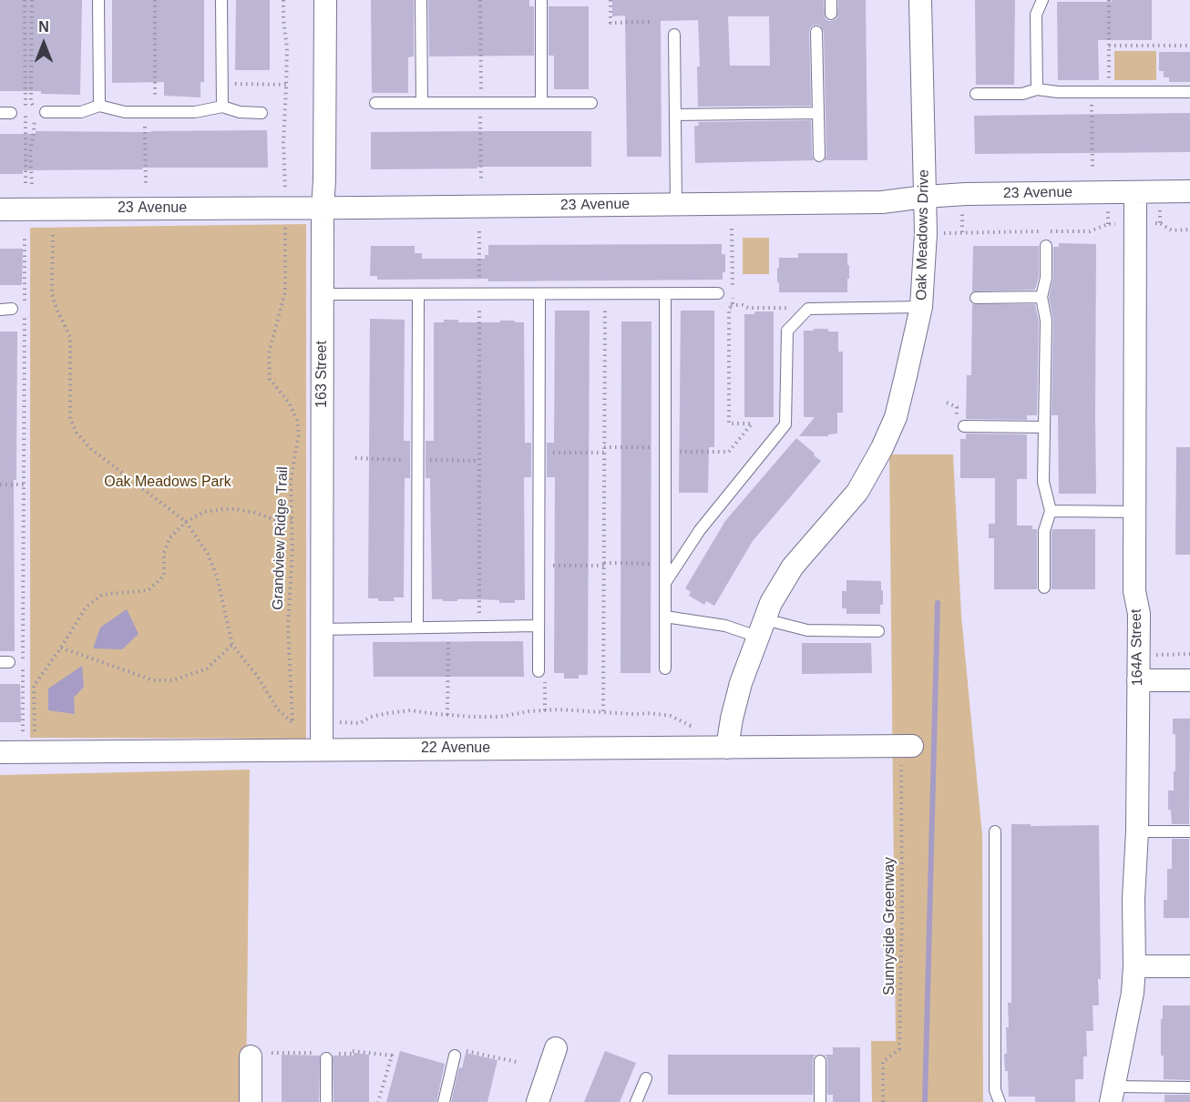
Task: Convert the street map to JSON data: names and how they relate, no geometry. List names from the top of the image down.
{
  "streets": {
    "street": [
      "23 Avenue",
      "Oak Meadows Drive",
      "163 Street",
      "164A Street",
      "22 Avenue"
    ],
    "path": ["Grandview Ridge Trail", "Sunnyside Greenway"]
  },
  "crossings": [
    ["23 Avenue", "Oak Meadows Drive"],
    ["23 Avenue", "163 Street"],
    ["23 Avenue", "164A Street"],
    ["Oak Meadows Drive", "22 Avenue"],
    ["163 Street", "22 Avenue"],
    ["22 Avenue", "Sunnyside Greenway"]
  ],
  "parks": ["Oak Meadows Park"],
  "north": "top"
}
